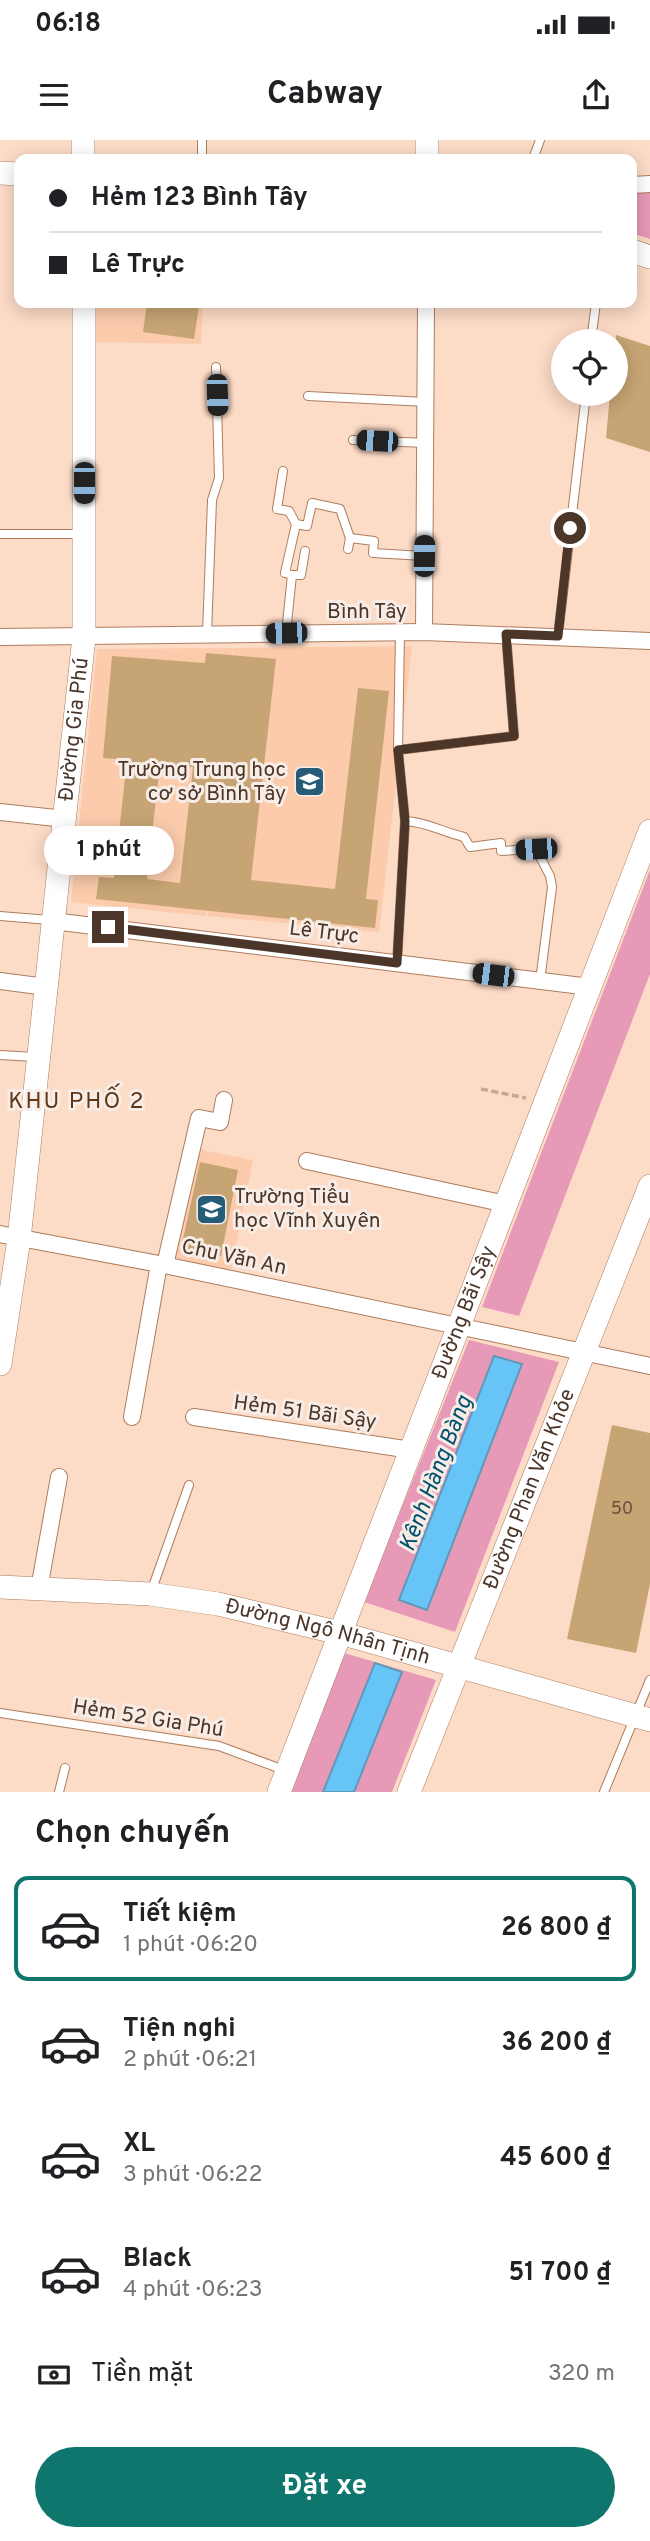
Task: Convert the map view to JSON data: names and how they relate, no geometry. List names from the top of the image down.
{
  "streets": {
    "street": [
      "Bình Tây",
      "Đường Gia Phú",
      "Lê Trực",
      "Chu Văn An",
      "Đường Bãi Sậy",
      "Hẻm 51 Bãi Sậy",
      "Đường Phan Văn Khỏe",
      "Đường Ngô Nhân Tịnh"
    ],
    "lane": ["Hẻm 52 Gia Phú"]
  },
  "crossings": [
    ["Bình Tây", "Đường Gia Phú"],
    ["Đường Gia Phú", "Lê Trực"],
    ["Đường Gia Phú", "Chu Văn An"],
    ["Lê Trực", "Đường Bãi Sậy"],
    ["Chu Văn An", "Đường Bãi Sậy"],
    ["Chu Văn An", "Đường Phan Văn Khỏe"],
    ["Đường Bãi Sậy", "Hẻm 51 Bãi Sậy"],
    ["Đường Bãi Sậy", "Đường Ngô Nhân Tịnh"],
    ["Đường Bãi Sậy", "Hẻm 52 Gia Phú"],
    ["Đường Phan Văn Khỏe", "Đường Ngô Nhân Tịnh"]
  ],
  "districts": ["KHU PHỐ 2"],
  "water": ["Kênh Hàng Bàng"],
  "places": {
    "school or university": ["Trường Trung học cơ sở Bình Tây", "Trường Tiểu học Vĩnh Xuyên"]
  },
  "house_numbers": ["50"],
  "page": {
    "status": "06:18",
    "header": "Cabway",
    "banner": ["Hẻm 123 Bình Tây", "Lê Trực"],
    "bubble": "1 phút",
    "heading": "Chọn chuyến",
    "list": [
      {
        "name": "Tiết kiệm",
        "note": "1 phút · 06:20",
        "value": "26 800 ₫"
      },
      {
        "name": "Tiện nghi",
        "note": "2 phút · 06:21",
        "value": "36 200 ₫"
      },
      {
        "name": "XL",
        "note": "3 phút · 06:22",
        "value": "45 600 ₫"
      },
      {
        "name": "Black",
        "note": "4 phút · 06:23",
        "value": "51 700 ₫"
      }
    ],
    "pay": ["Tiền mặt", "320 m"],
    "buttons": "Đặt xe"
  }
}
